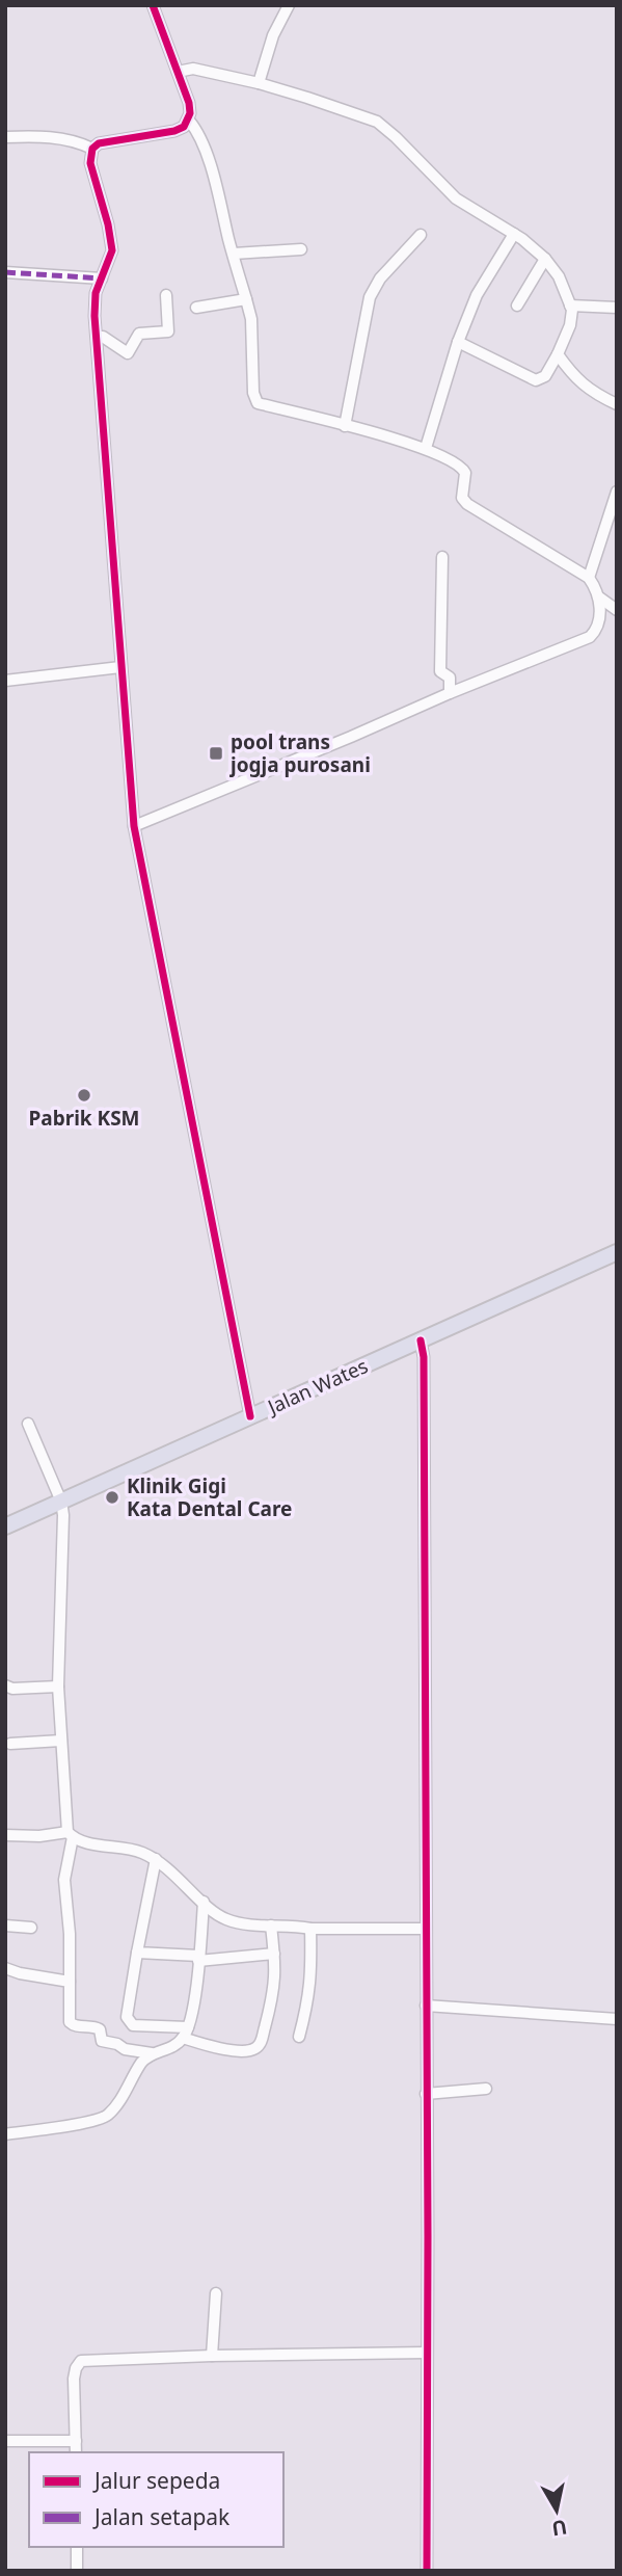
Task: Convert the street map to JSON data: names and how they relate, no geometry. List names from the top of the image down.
{
  "streets": {
    "highway": ["Jalan Wates"]
  },
  "places": {
    "transit": ["pool trans jogja purosani"],
    "other": ["Pabrik KSM", "Klinik Gigi Kata Dental Care"]
  },
  "legend": ["Jalur sepeda", "Jalan setapak"],
  "north": "bottom"
}
